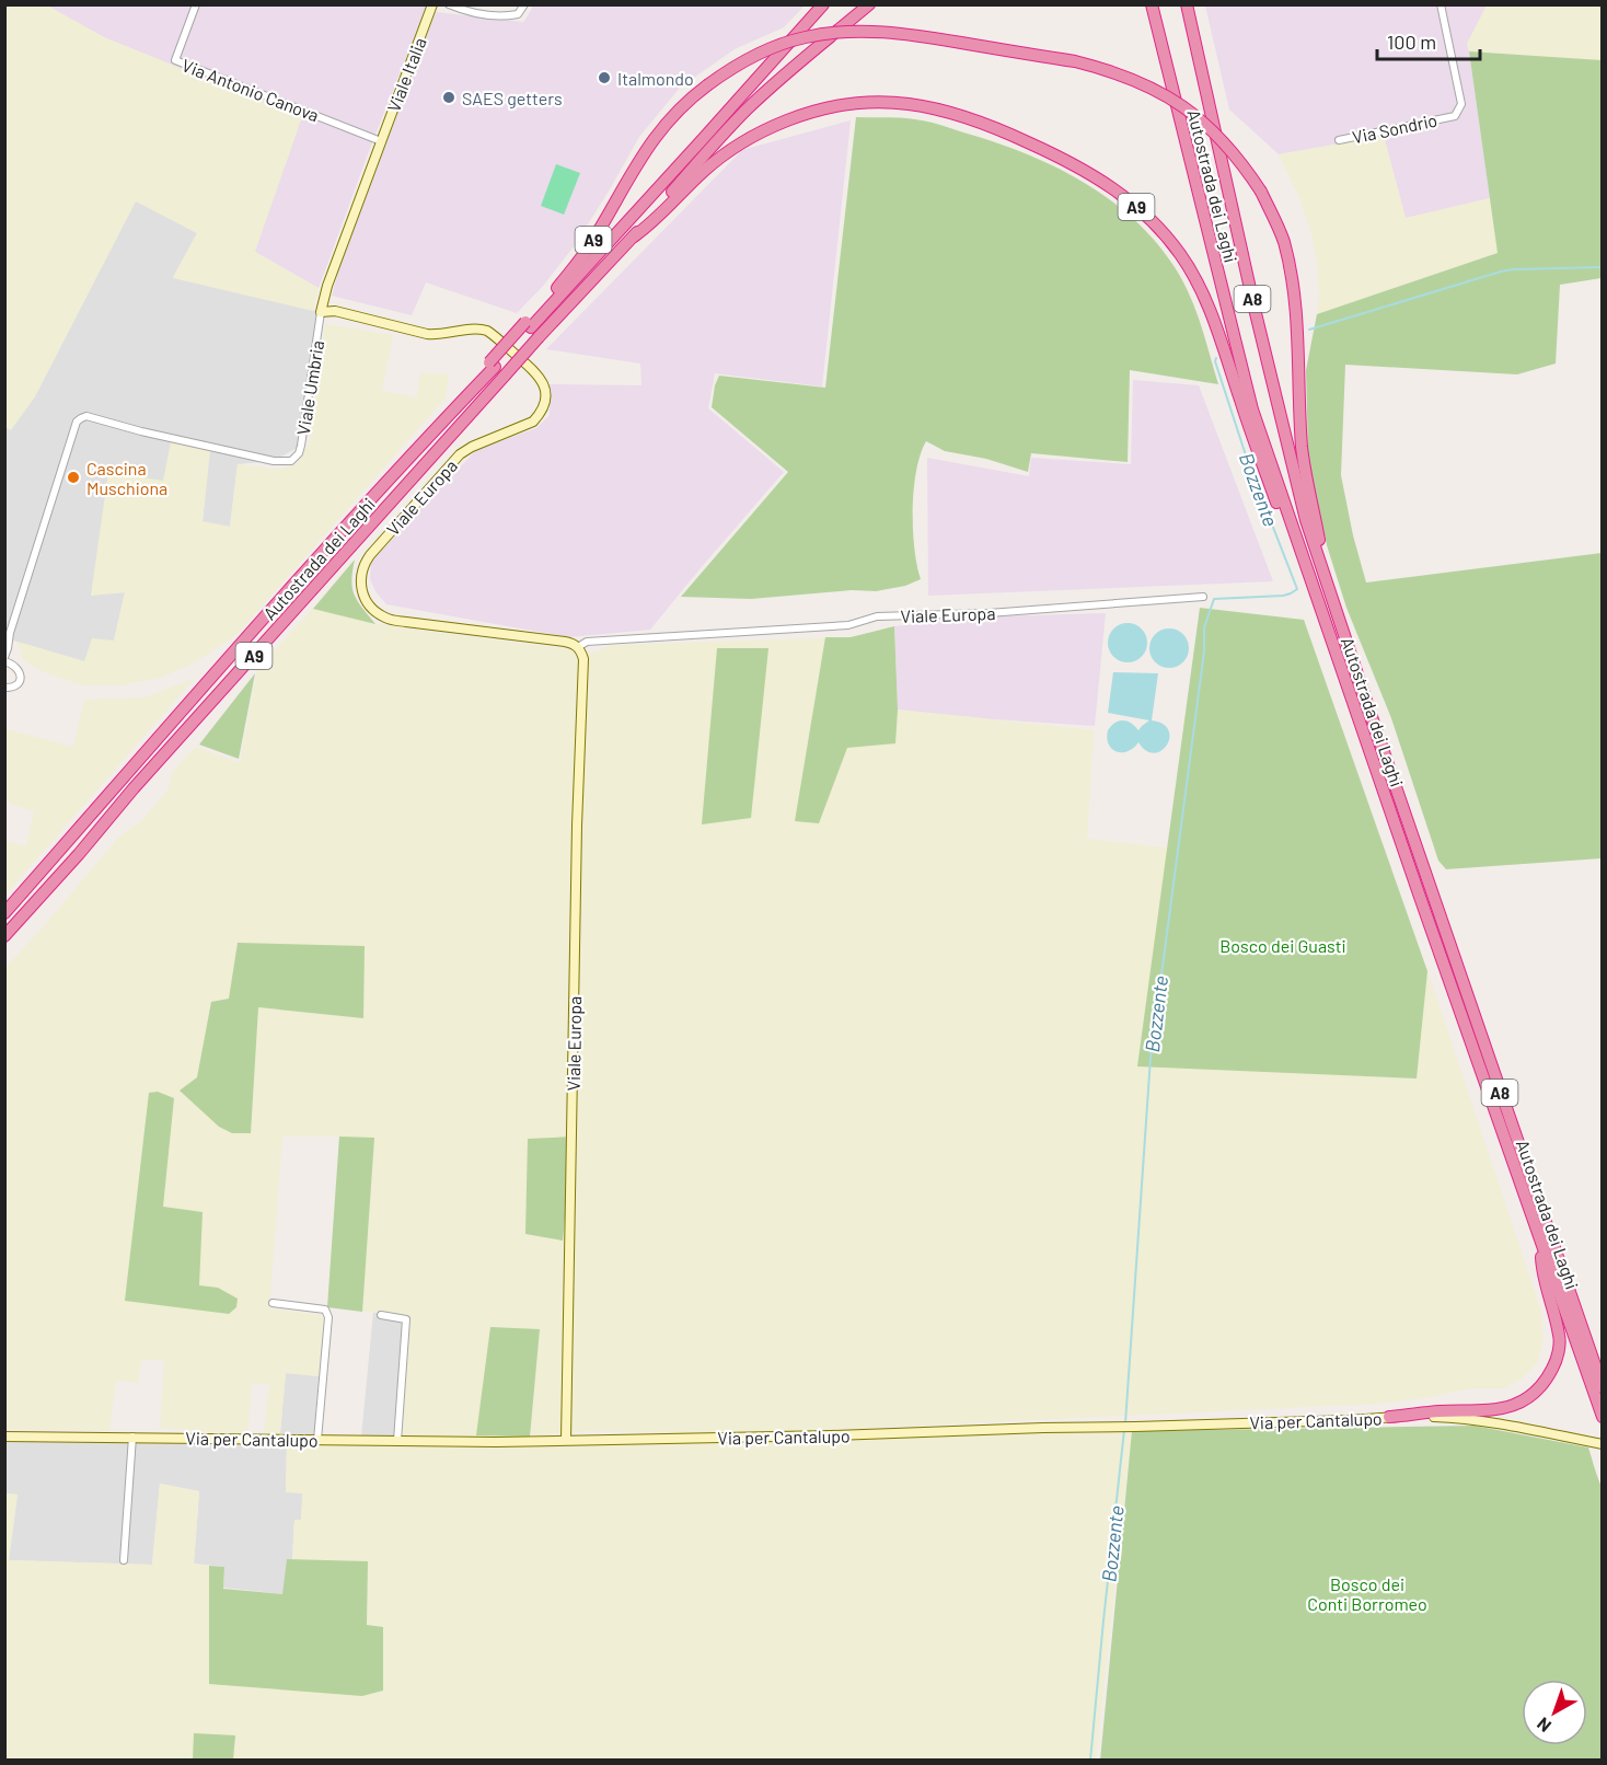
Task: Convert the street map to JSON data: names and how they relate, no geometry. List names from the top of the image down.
{
  "streets": {
    "highway": ["Autostrada dei Laghi", "A9", "A8"],
    "street": [
      "Viale Italia",
      "Via Antonio Canova",
      "Via Sondrio",
      "Viale Umbria",
      "Viale Europa",
      "Via per Cantalupo"
    ]
  },
  "crossings": [
    ["Viale Italia", "Via Antonio Canova"],
    ["Viale Italia", "Viale Umbria"],
    ["Via Antonio Canova", "Viale Umbria"],
    ["Autostrada dei Laghi", "A9"],
    ["Viale Umbria", "Viale Europa"],
    ["Viale Europa", "Via per Cantalupo"]
  ],
  "water": ["Bozzente"],
  "parks": ["Bosco dei Guasti", "Bosco dei Conti Borromeo"],
  "places": ["Italmondo", "SAES getters", "Cascina Muschiona"],
  "scale_bar": "100 m",
  "north": "bottom left"
}
